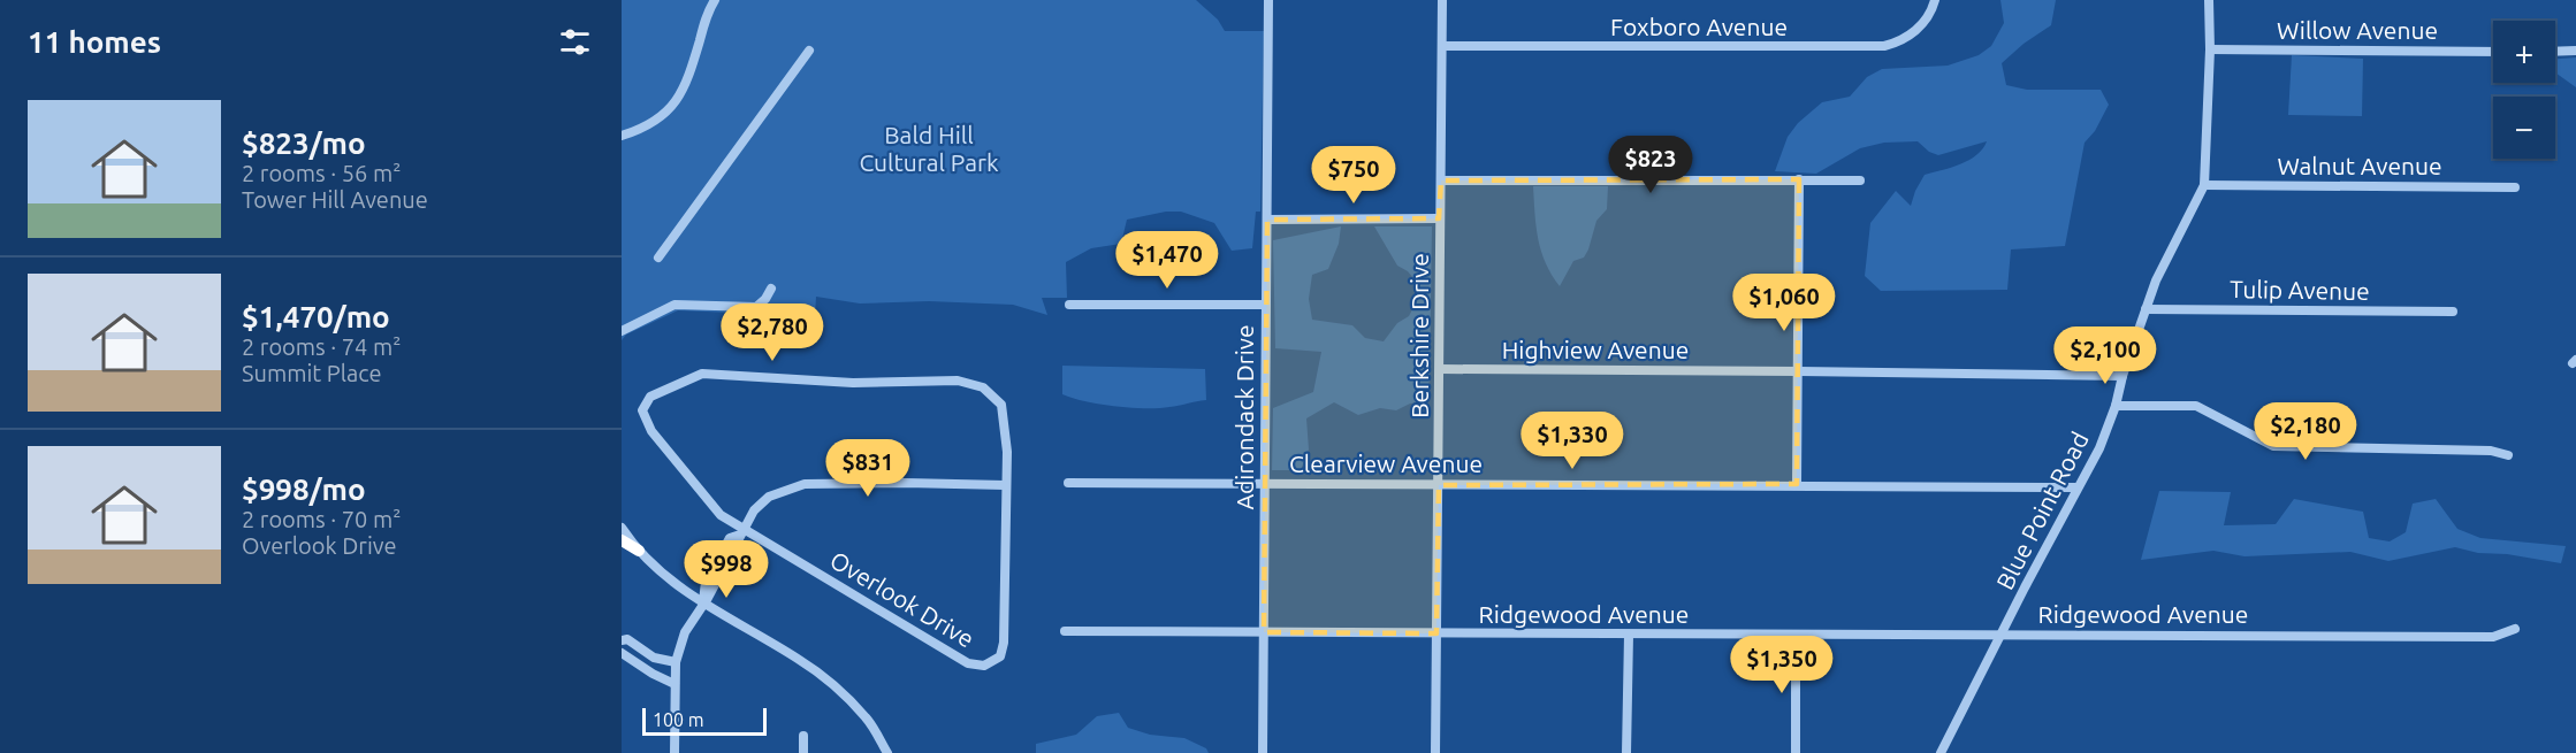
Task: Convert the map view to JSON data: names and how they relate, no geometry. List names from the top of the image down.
{
  "streets": {
    "street": [
      "Foxboro Avenue",
      "Willow Avenue",
      "Walnut Avenue",
      "Tulip Avenue",
      "Berkshire Drive",
      "Highview Avenue",
      "Adirondack Drive",
      "Clearview Avenue",
      "Blue Point Road",
      "Overlook Drive",
      "Ridgewood Avenue"
    ]
  },
  "crossings": [
    ["Foxboro Avenue", "Berkshire Drive"],
    ["Willow Avenue", "Blue Point Road"],
    ["Walnut Avenue", "Blue Point Road"],
    ["Tulip Avenue", "Blue Point Road"],
    ["Berkshire Drive", "Highview Avenue"],
    ["Berkshire Drive", "Clearview Avenue"],
    ["Berkshire Drive", "Ridgewood Avenue"],
    ["Highview Avenue", "Blue Point Road"],
    ["Adirondack Drive", "Clearview Avenue"],
    ["Adirondack Drive", "Ridgewood Avenue"],
    ["Clearview Avenue", "Blue Point Road"],
    ["Blue Point Road", "Ridgewood Avenue"]
  ],
  "parks": ["Bald Hill Cultural Park"],
  "scale_bar": "100 m",
  "page": {
    "heading": "11 homes",
    "map_buttons": ["+", "−"],
    "list": [
      {
        "name": "$823/mo",
        "note": "2 rooms · 56 m² · Tower Hill Avenue"
      },
      {
        "name": "$1,470/mo",
        "note": "2 rooms · 74 m² · Summit Place"
      },
      {
        "name": "$998/mo",
        "note": "2 rooms · 70 m² · Overlook Drive"
      }
    ],
    "price": [
      "$823",
      "$750",
      "$1,470",
      "$1,060",
      "$2,780",
      "$2,100",
      "$2,180",
      "$1,330",
      "$831",
      "$998",
      "$1,350"
    ],
    "scale": "100 m"
  }
}
